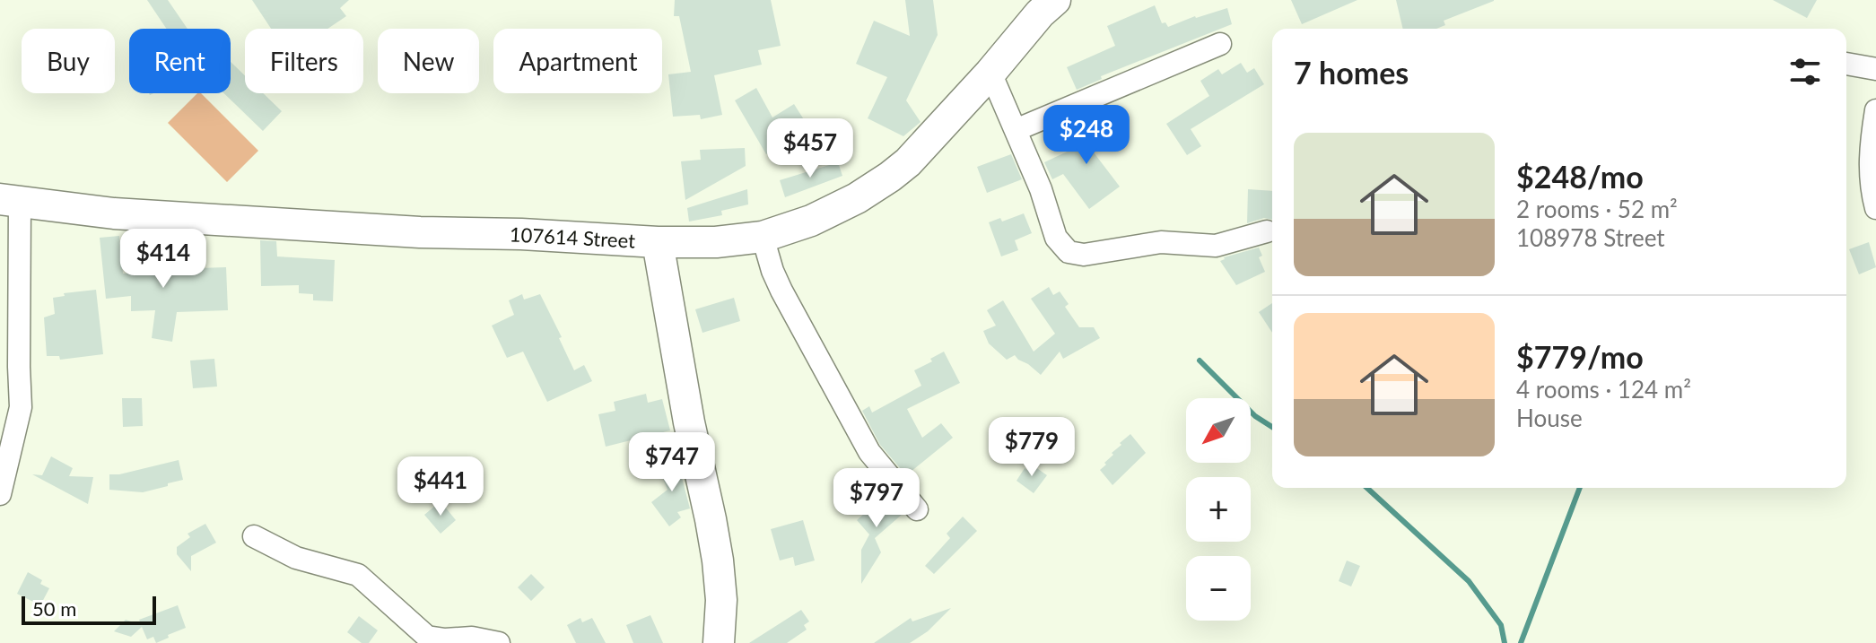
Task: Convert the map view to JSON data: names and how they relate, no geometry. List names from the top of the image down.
{
  "streets": {
    "street": ["107614 Street"]
  },
  "scale_bar": "50 m",
  "north": "bottom left",
  "page": {
    "chip": [
      "Buy",
      "Rent",
      "Filters",
      "New",
      "Apartment"
    ],
    "heading": "7 homes",
    "price": [
      "$248",
      "$457",
      "$414",
      "$779",
      "$747",
      "$441",
      "$797"
    ],
    "list": [
      {
        "name": "$248/mo",
        "note": "2 rooms · 52 m² · 108978 Street"
      },
      {
        "name": "$779/mo",
        "note": "4 rooms · 124 m² · House"
      }
    ],
    "map_buttons": ["+", "−"],
    "scale": "50 m"
  }
}
